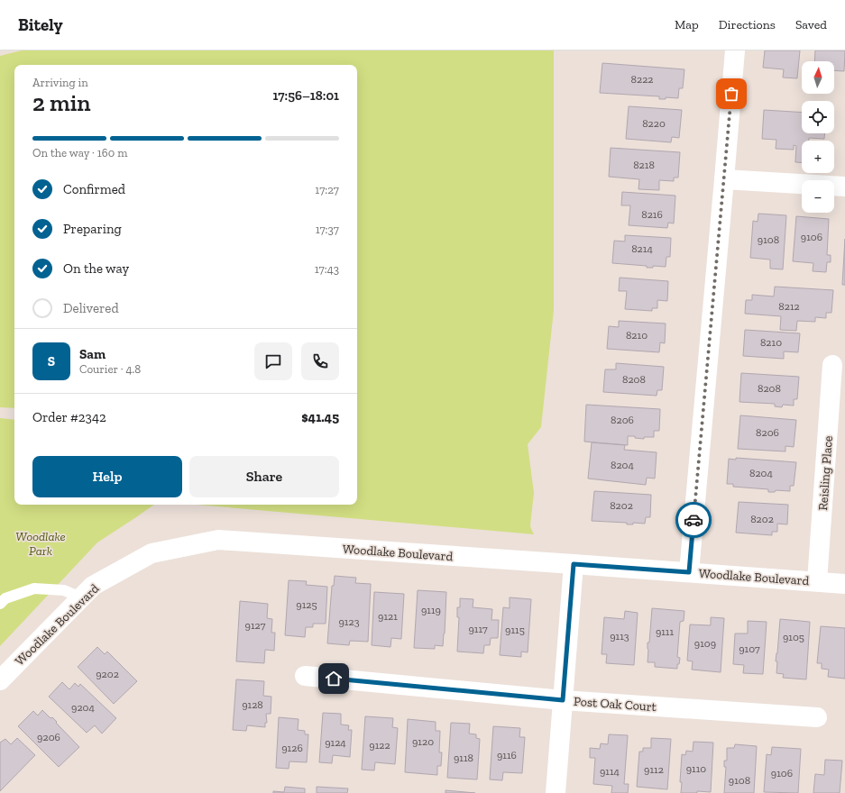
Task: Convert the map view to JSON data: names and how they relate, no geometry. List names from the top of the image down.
{
  "streets": {
    "street": ["Reisling Place", "Woodlake Boulevard", "Post Oak Court"]
  },
  "crossings": [
    ["Reisling Place", "Woodlake Boulevard"]
  ],
  "parks": ["Woodlake Park"],
  "house_numbers": [
    "8222",
    "8220",
    "8218",
    "8216",
    "9106",
    "9108",
    "8214",
    "8212",
    "8210",
    "8210",
    "8208",
    "8208",
    "8206",
    "8206",
    "8204",
    "8204",
    "8202",
    "8202",
    "9125",
    "9119",
    "9121",
    "9123",
    "9127",
    "9117",
    "9115",
    "9111",
    "9113",
    "9105",
    "9109",
    "9107",
    "9202",
    "9128",
    "9204",
    "9206",
    "9120",
    "9124",
    "9122",
    "9126",
    "9116",
    "9118",
    "9110",
    "9112",
    "9114",
    "9106",
    "9108"
  ],
  "north": "top",
  "page": {
    "header": "Bitely",
    "nav": ["Map", "Directions", "Saved"],
    "map_buttons": ["+", "−"],
    "heading": ["2 min", "Arriving in", "17:56–18:01"],
    "panel": [
      "Sam",
      "Courier · 4.8",
      "Order #2342",
      "$41.45"
    ],
    "bar": "On the way · 160 m",
    "list": [
      ["Confirmed", "17:27"],
      ["Preparing", "17:37"],
      ["On the way", "17:43"],
      "Delivered"
    ],
    "round": "S",
    "buttons": ["Help", "Share"]
  }
}
